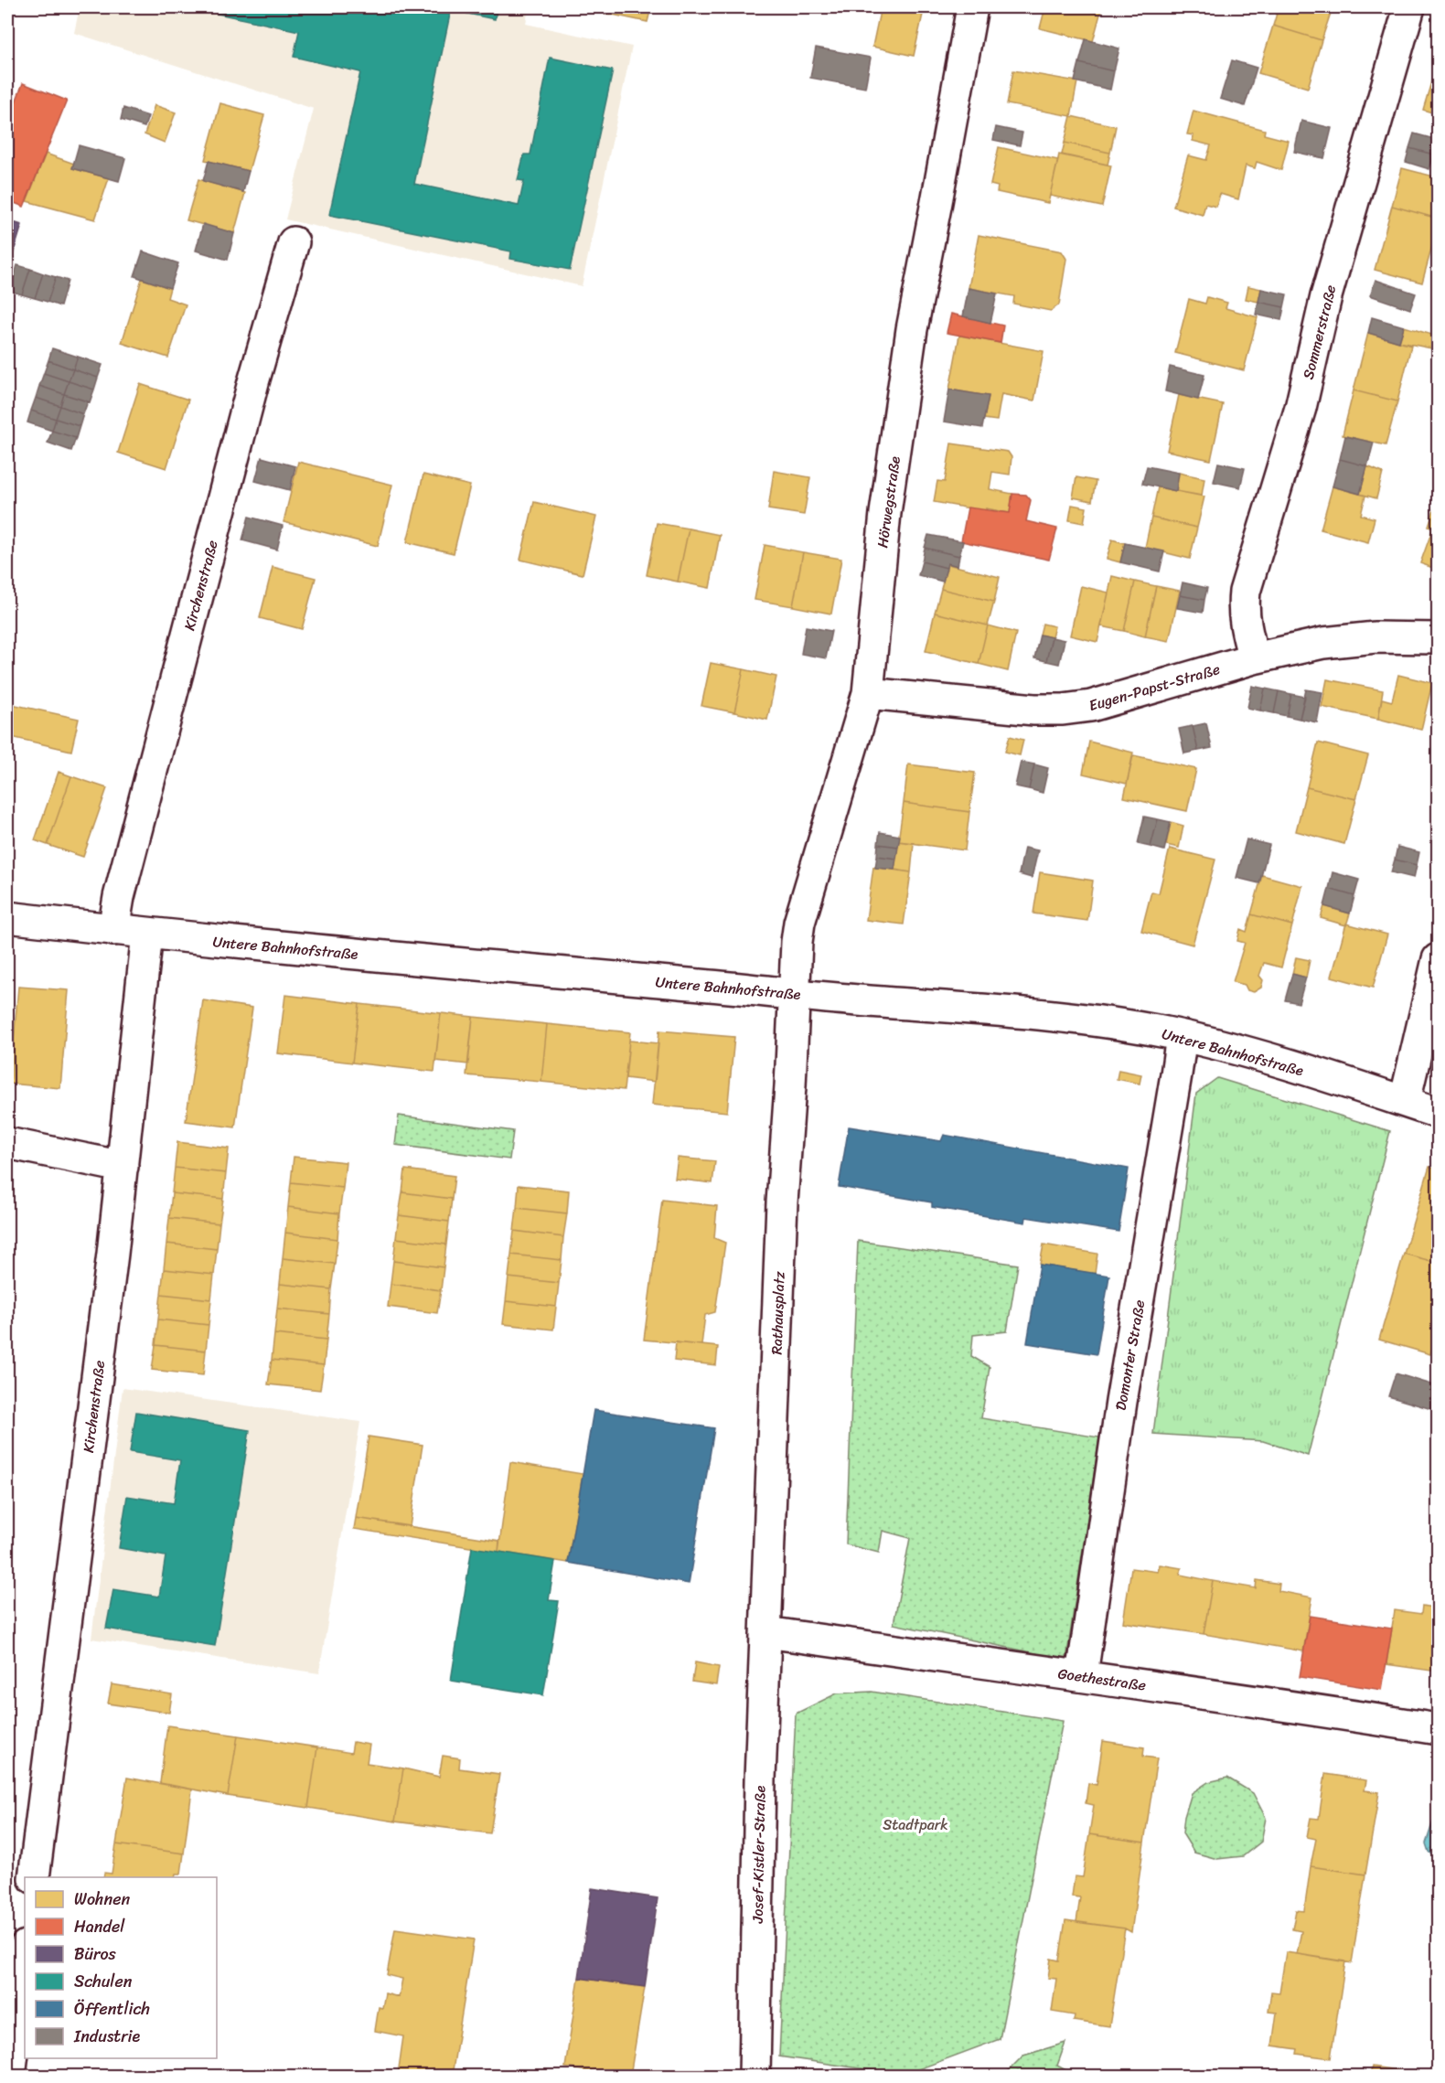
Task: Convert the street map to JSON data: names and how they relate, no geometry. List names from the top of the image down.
{
  "streets": {
    "street": [
      "Sommerstraße",
      "Hörwegstraße",
      "Kirchenstraße",
      "Eugen-Papst-Straße",
      "Untere Bahnhofstraße",
      "Rathausplatz",
      "Domonter Straße",
      "Goethestraße",
      "Josef-Kistler-Straße"
    ]
  },
  "crossings": [
    ["Sommerstraße", "Eugen-Papst-Straße"],
    ["Hörwegstraße", "Eugen-Papst-Straße"],
    ["Hörwegstraße", "Untere Bahnhofstraße"],
    ["Hörwegstraße", "Rathausplatz"],
    ["Kirchenstraße", "Untere Bahnhofstraße"],
    ["Untere Bahnhofstraße", "Rathausplatz"],
    ["Untere Bahnhofstraße", "Domonter Straße"],
    ["Rathausplatz", "Goethestraße"],
    ["Rathausplatz", "Josef-Kistler-Straße"],
    ["Domonter Straße", "Goethestraße"],
    ["Goethestraße", "Josef-Kistler-Straße"]
  ],
  "parks": ["Stadtpark"],
  "legend": [
    "Wohnen",
    "Handel",
    "Büros",
    "Schulen",
    "Öffentlich",
    "Industrie"
  ]
}
